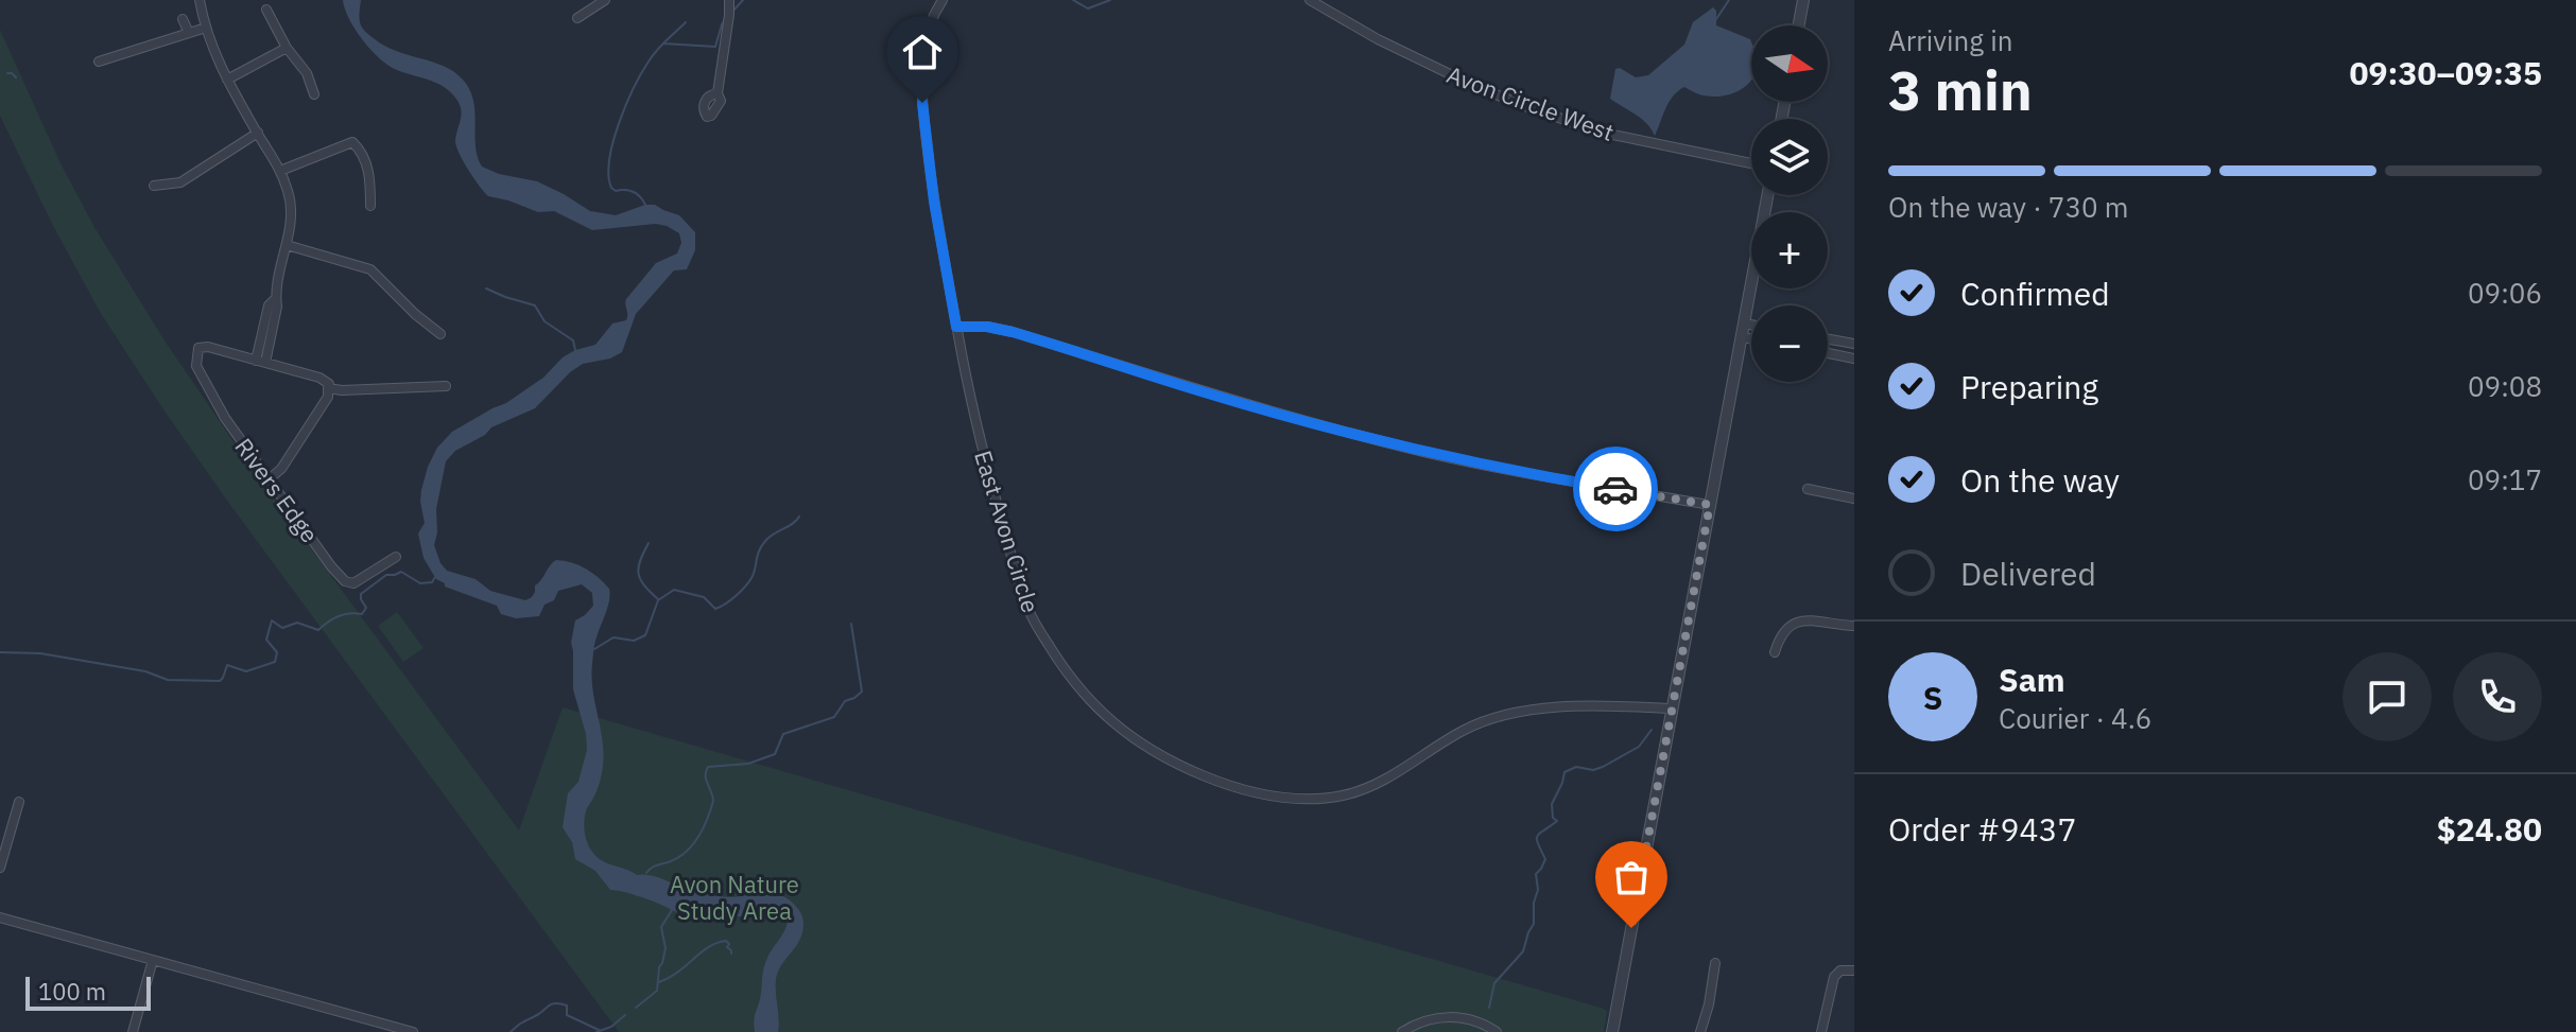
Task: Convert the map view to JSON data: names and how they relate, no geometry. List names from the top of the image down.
{
  "streets": {
    "street": ["Avon Circle West", "Rivers Edge", "East Avon Circle"]
  },
  "parks": ["Avon Nature Study Area"],
  "scale_bar": "100 m",
  "north": "right",
  "page": {
    "heading": ["3 min", "Arriving in", "09:30–09:35"],
    "panel": [
      "Sam",
      "Courier · 4.6",
      "Order #9437",
      "$24.80"
    ],
    "map_buttons": ["+", "−"],
    "bar": "On the way · 730 m",
    "list": [
      ["Confirmed", "09:06"],
      ["Preparing", "09:08"],
      ["On the way", "09:17"],
      "Delivered"
    ],
    "round": "S",
    "scale": "100 m"
  }
}
